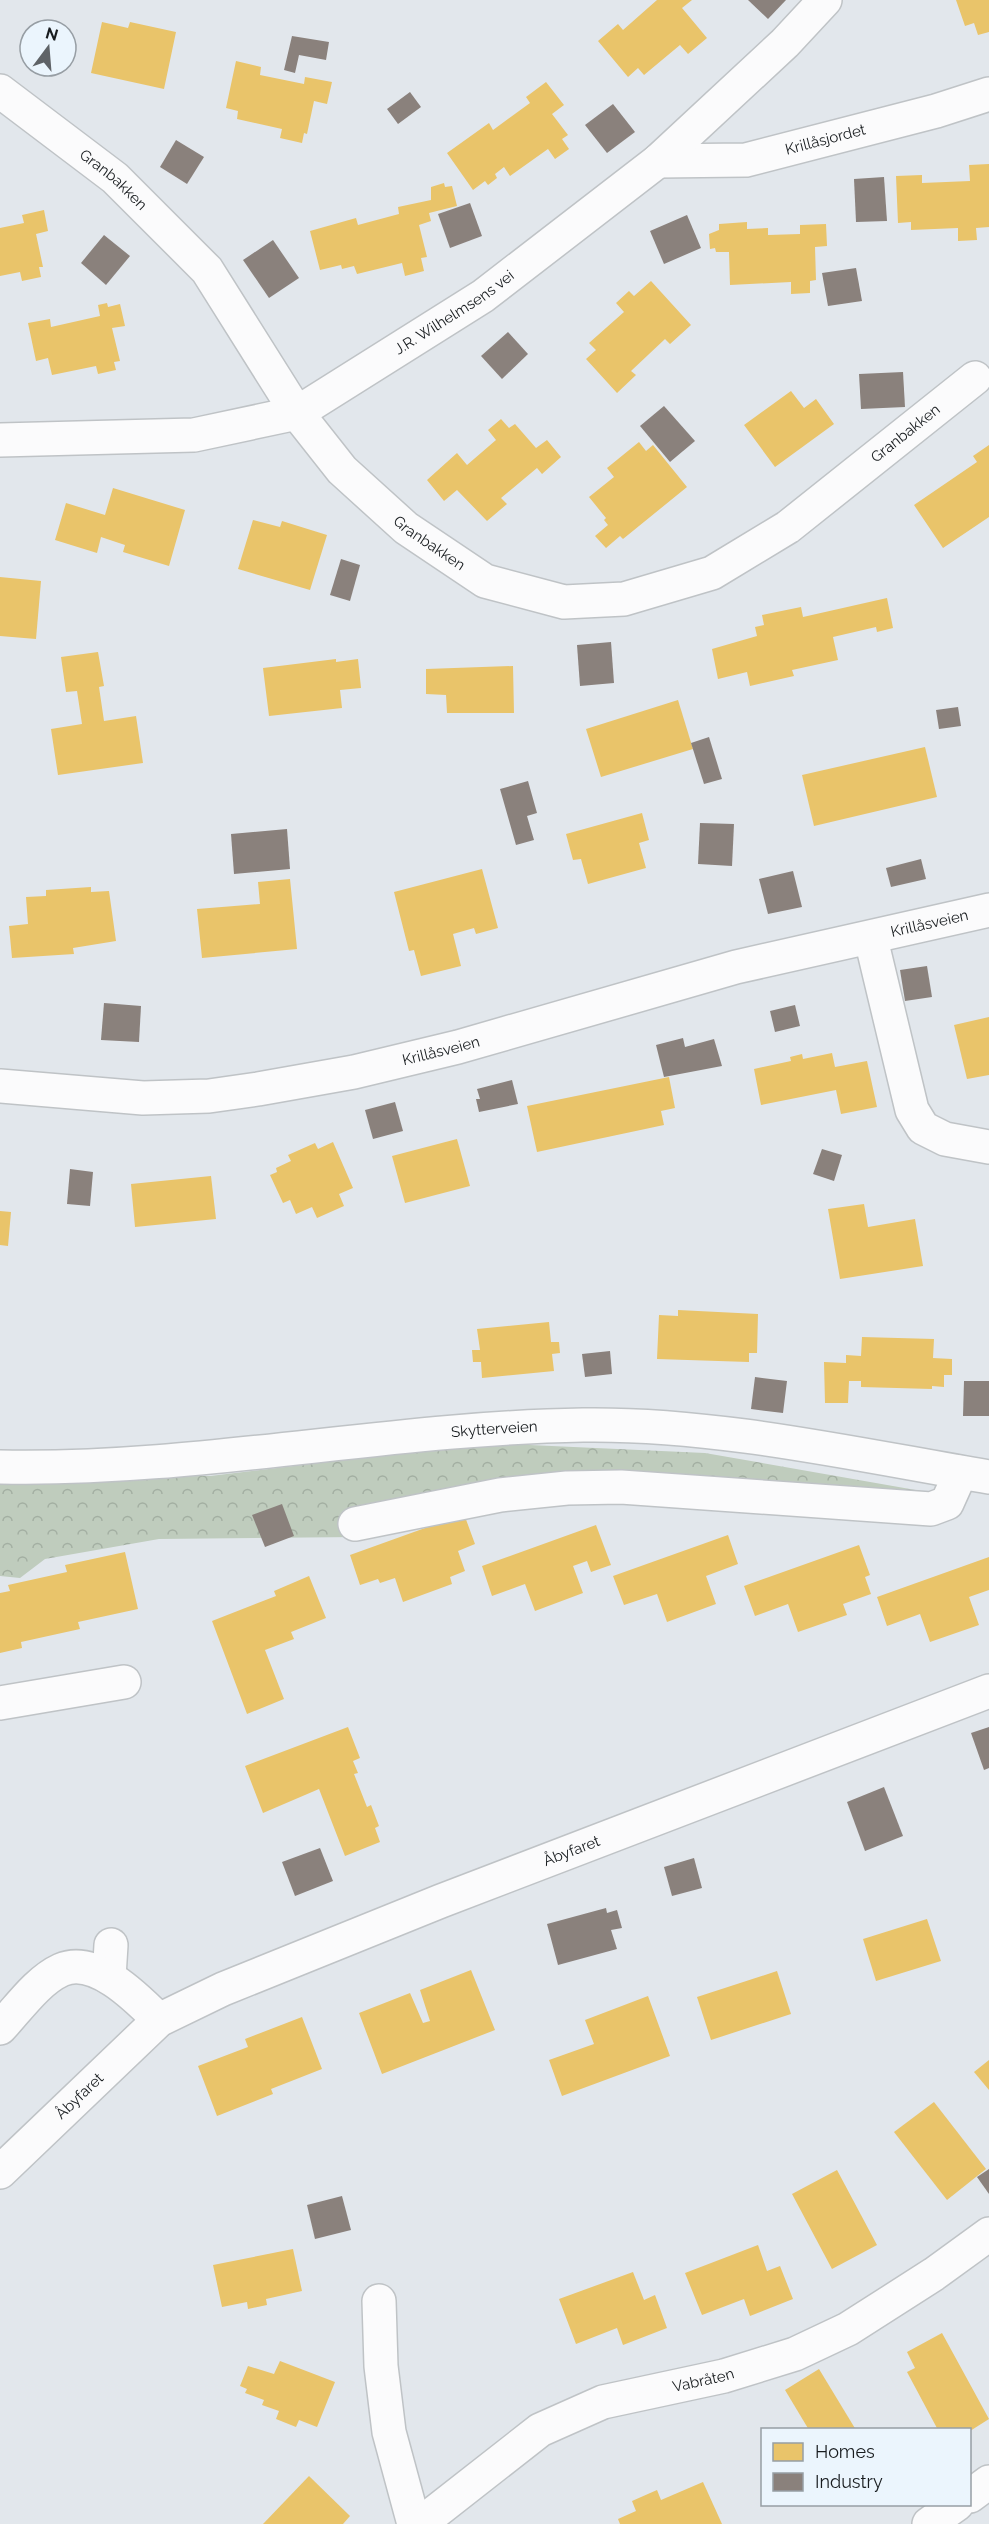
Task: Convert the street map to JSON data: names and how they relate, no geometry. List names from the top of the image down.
{
  "streets": {
    "street": [
      "Krillåsjordet",
      "Granbakken",
      "J.R. Wilhelmsens vei",
      "Krillåsveien",
      "Skytterveien",
      "Åbyfaret",
      "Vabråten"
    ]
  },
  "crossings": [
    ["Krillåsjordet", "J.R. Wilhelmsens vei"],
    ["Granbakken", "J.R. Wilhelmsens vei"]
  ],
  "legend": ["Homes", "Industry"],
  "north": "top"
}
